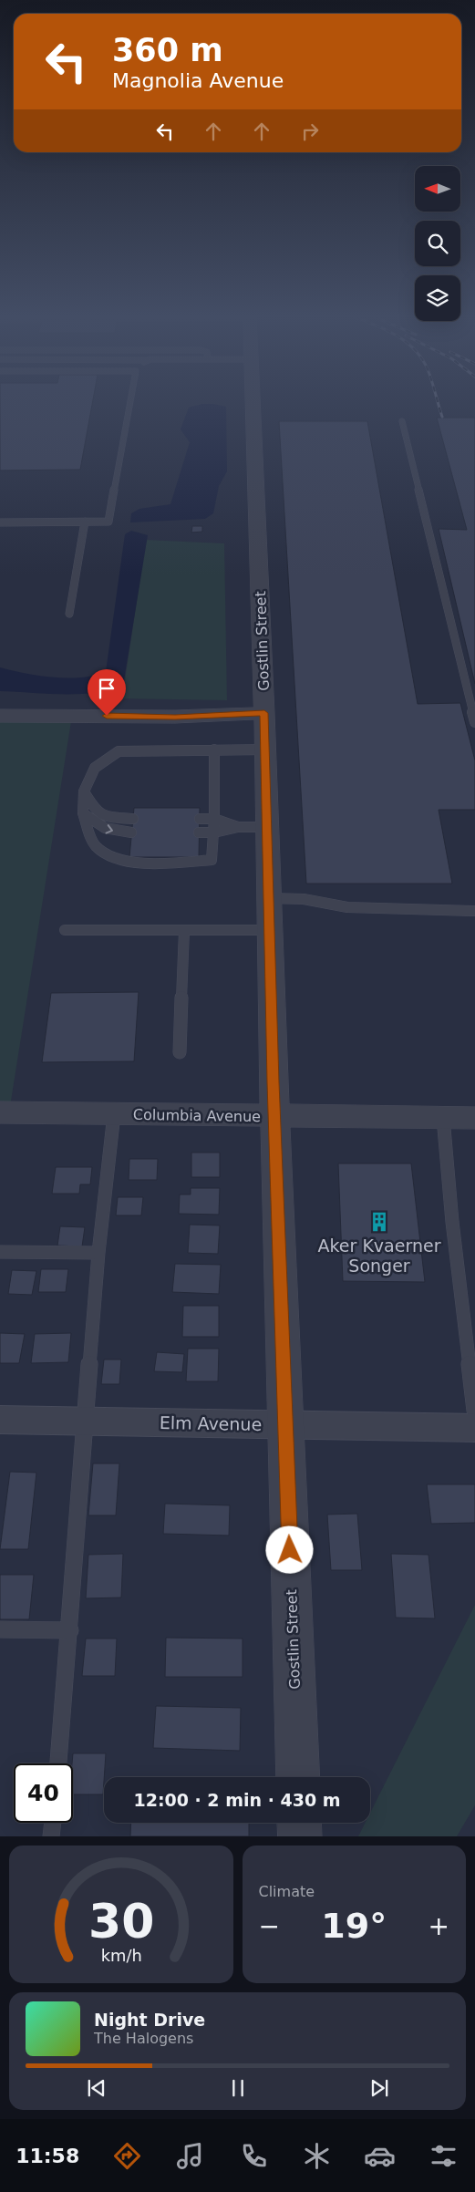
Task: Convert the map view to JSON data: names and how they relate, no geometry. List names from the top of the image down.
{
  "streets": {
    "street": ["Gostlin Street", "Columbia Avenue", "Elm Avenue"]
  },
  "crossings": [
    ["Gostlin Street", "Columbia Avenue"],
    ["Gostlin Street", "Elm Avenue"]
  ],
  "places": {
    "building": ["Aker Kvaerner Songer"]
  },
  "north": "left",
  "page": {
    "turn": ["360 m", "Magnolia Avenue"],
    "limit": "40",
    "trip": "12:00 · 2 min · 430 m",
    "tile": "Climate",
    "heat": ["−", "19°", "+"],
    "song": ["Night Drive", "The Halogens"],
    "tabs": "11:58",
    "gauge": ["30", "km/h"]
  }
}
